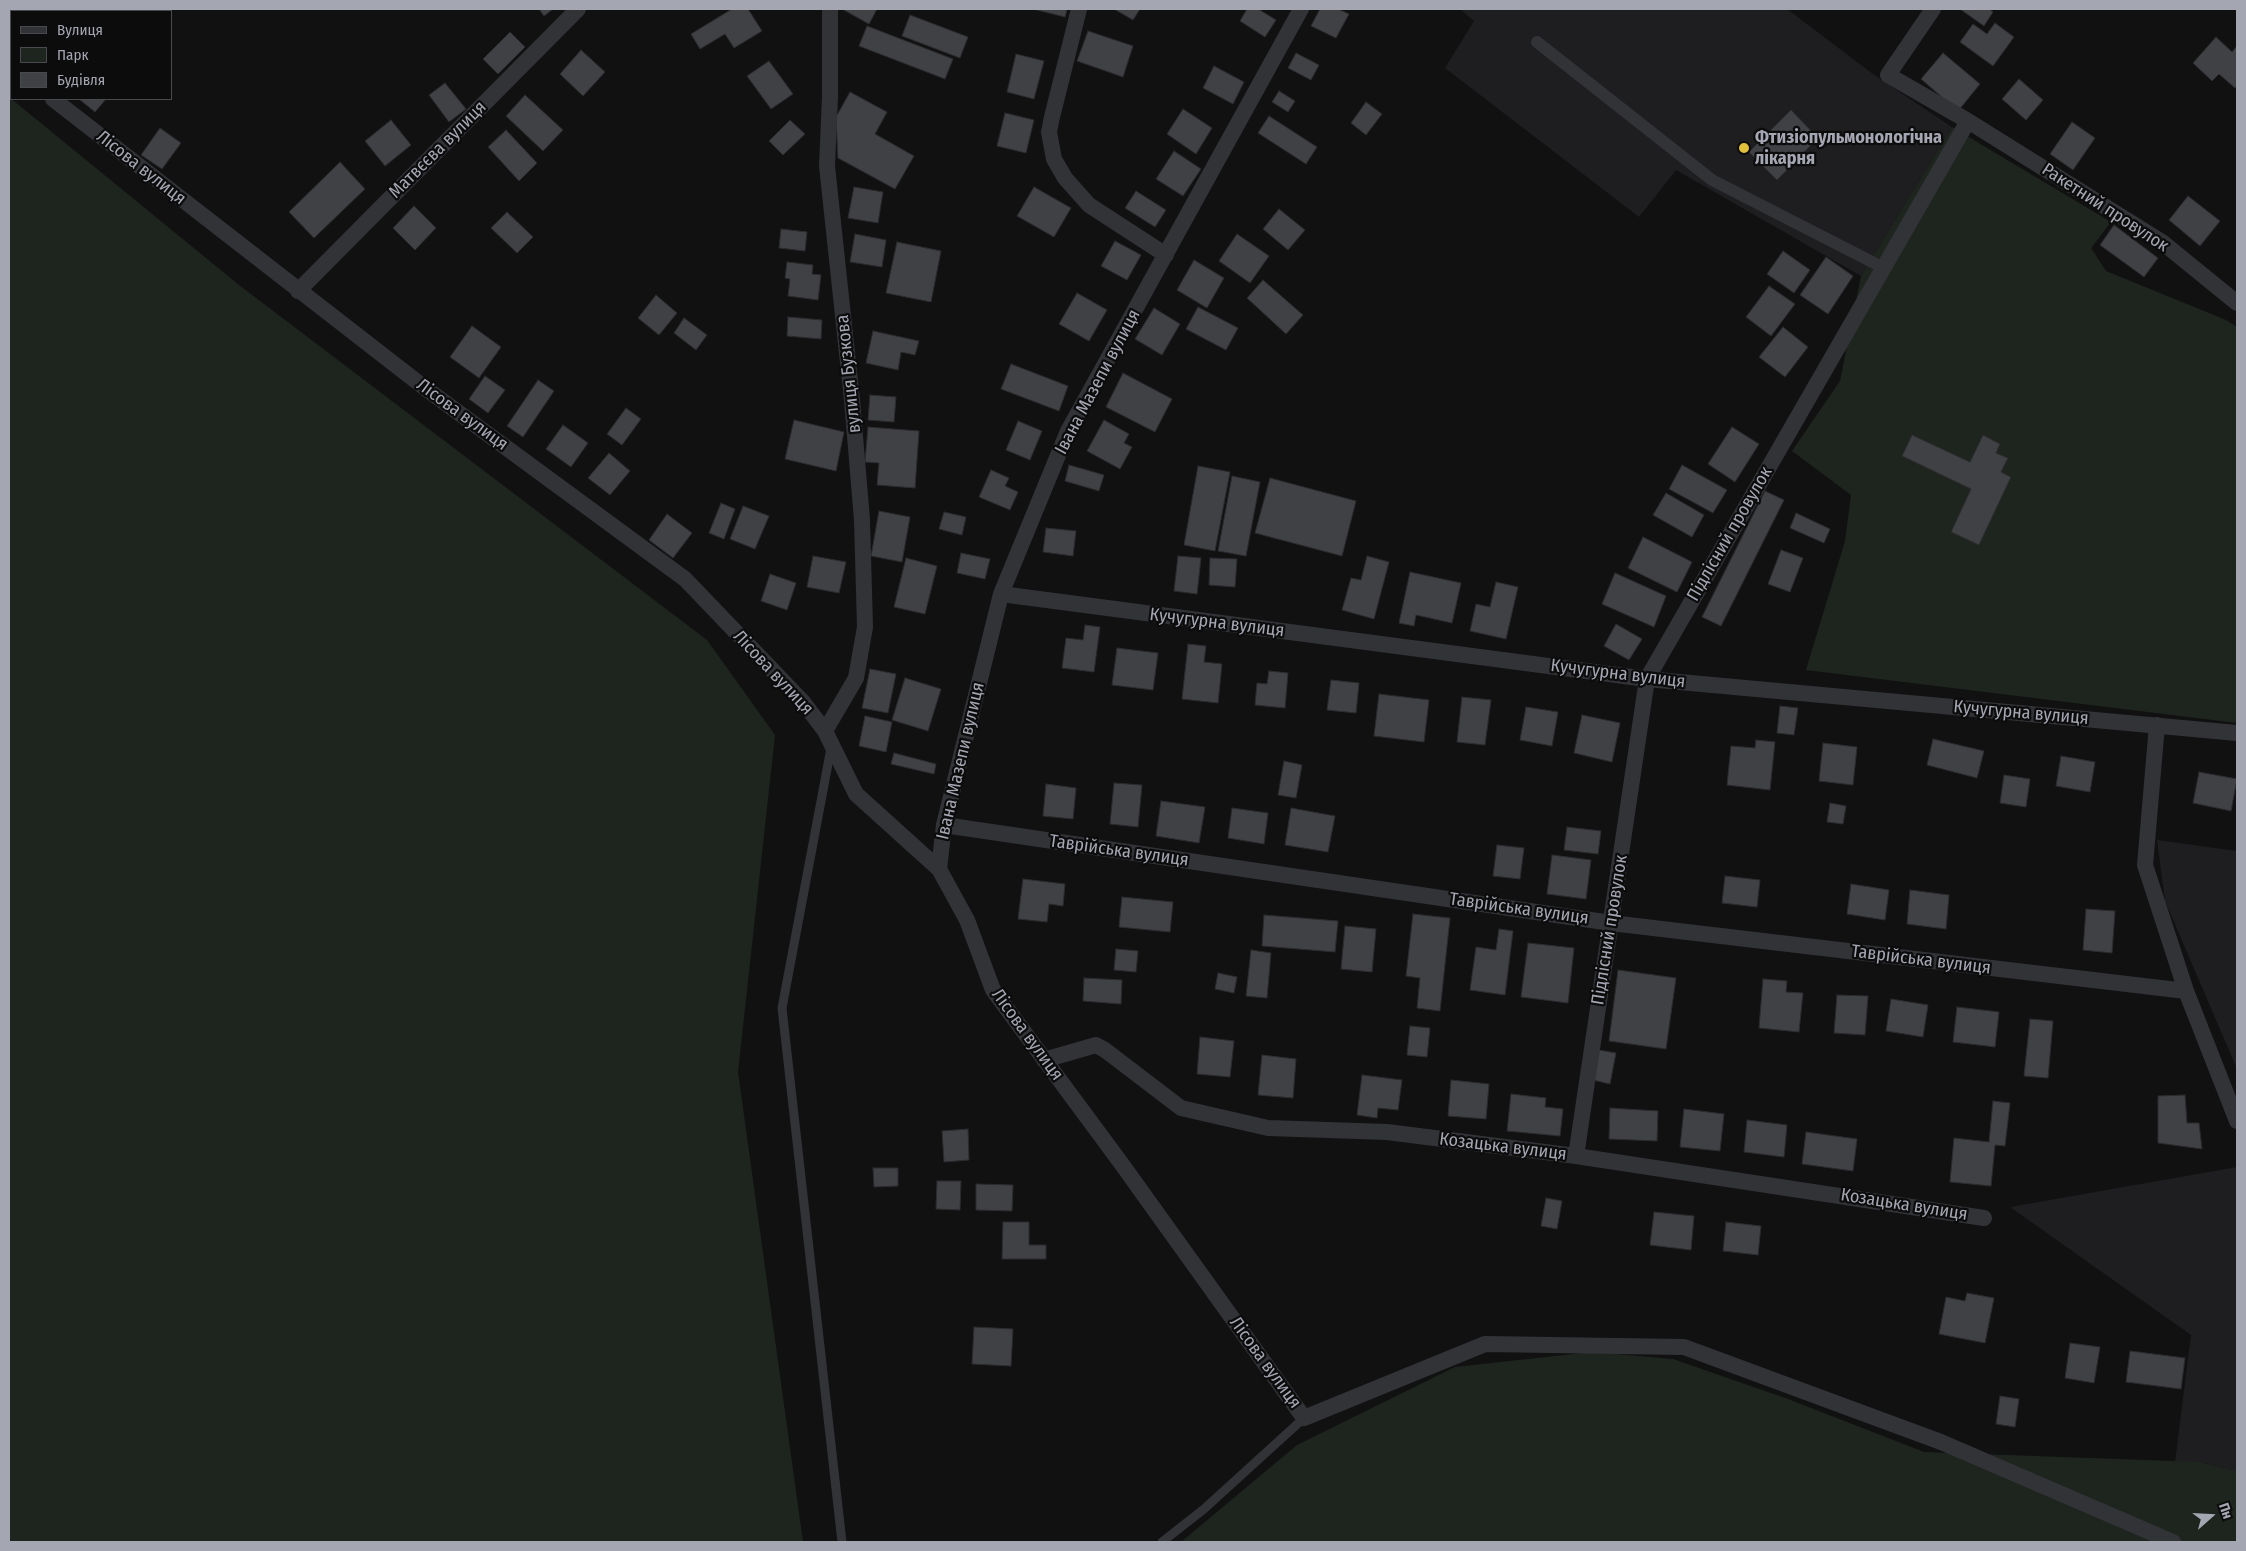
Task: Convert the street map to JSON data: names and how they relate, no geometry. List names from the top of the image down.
{
  "streets": {
    "street": [
      "Матвєєва вулиця",
      "Лісова вулиця",
      "Ракетний провулок",
      "вулиця Бузкова",
      "Івана Мазепи вулиця",
      "Підлісний провулок",
      "Кучугурна вулиця",
      "Таврійська вулиця",
      "Козацька вулиця"
    ]
  },
  "crossings": [
    ["Матвєєва вулиця", "Лісова вулиця"],
    ["Лісова вулиця", "вулиця Бузкова"],
    ["Лісова вулиця", "Івана Мазепи вулиця"],
    ["Лісова вулиця", "Козацька вулиця"],
    ["Ракетний провулок", "Підлісний провулок"],
    ["Івана Мазепи вулиця", "Кучугурна вулиця"],
    ["Івана Мазепи вулиця", "Таврійська вулиця"],
    ["Підлісний провулок", "Кучугурна вулиця"],
    ["Підлісний провулок", "Таврійська вулиця"],
    ["Підлісний провулок", "Козацька вулиця"]
  ],
  "places": ["Фтизіопульмонологічна лікарня"],
  "legend": ["Вулиця", "Парк", "Будівля"],
  "north": "right"
}
